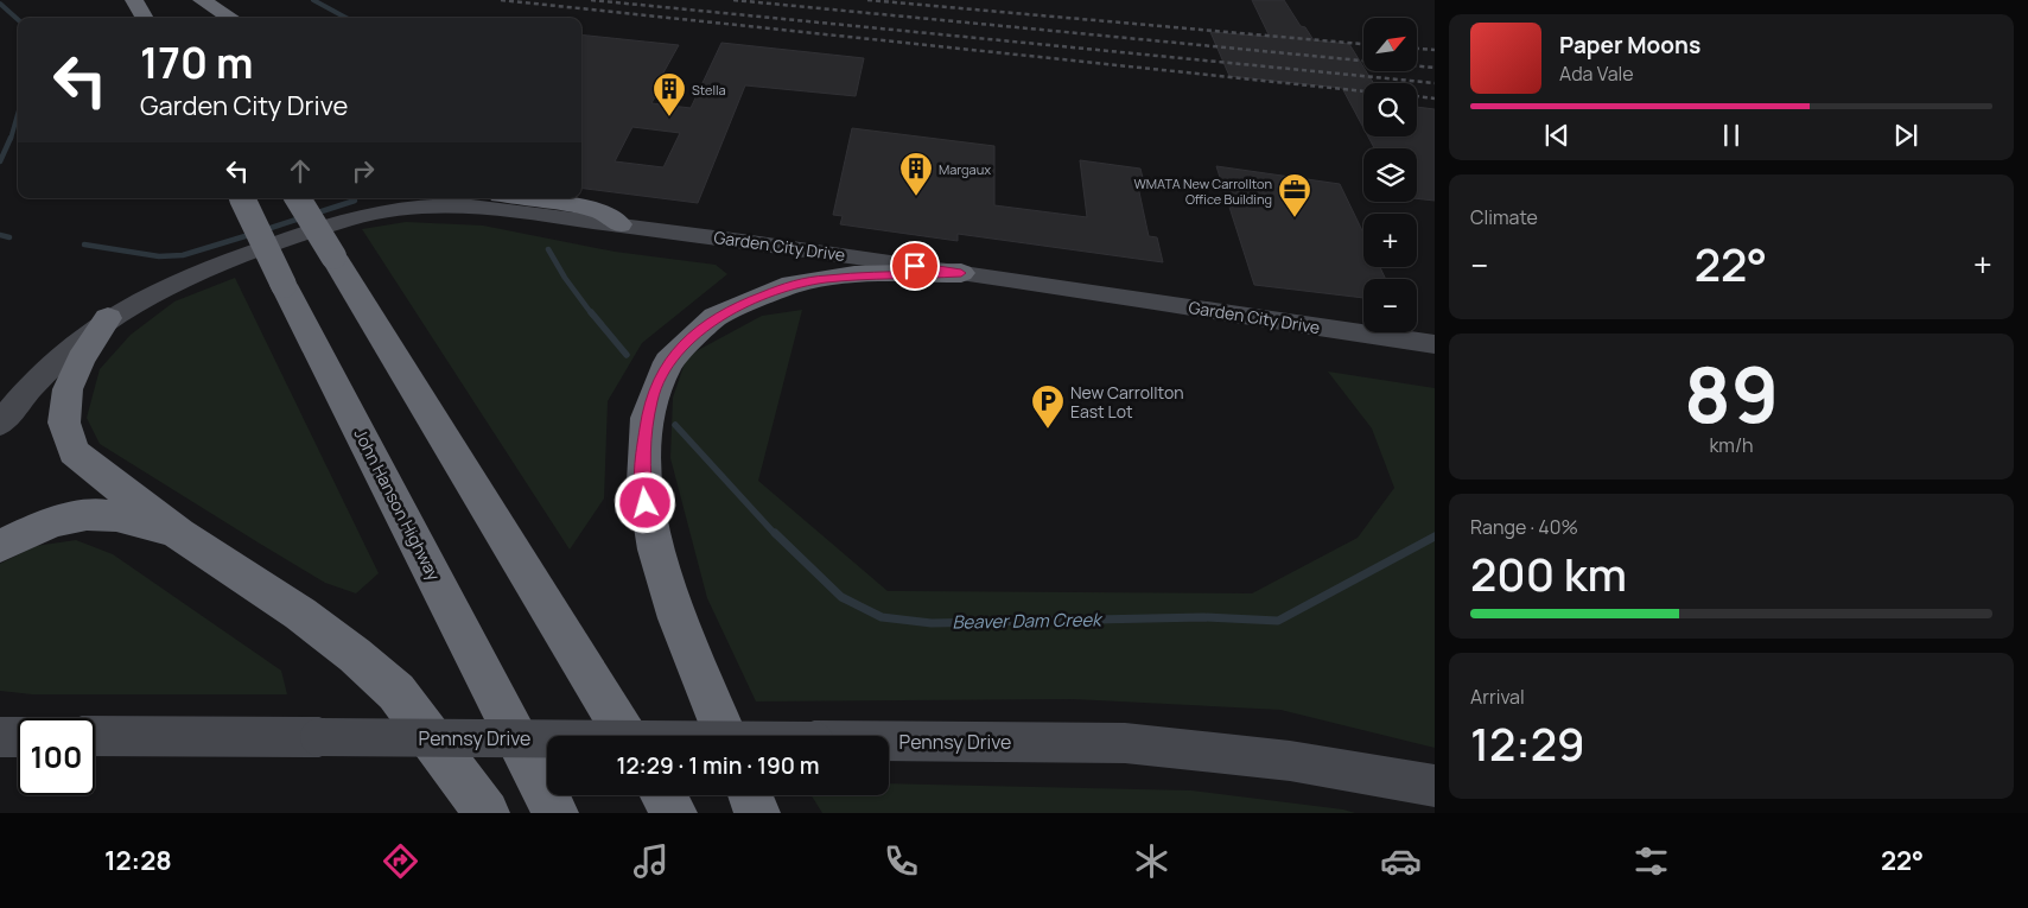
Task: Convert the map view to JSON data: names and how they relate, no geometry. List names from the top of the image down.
{
  "streets": {
    "highway": ["John Hanson Highway"],
    "main road": ["Garden City Drive", "Pennsy Drive"]
  },
  "water": ["Beaver Dam Creek"],
  "places": {
    "building": ["Stella", "Margaux"],
    "office": ["WMATA New Carrollton Office Building"],
    "parking": ["New Carrollton East Lot"]
  },
  "north": "top right",
  "page": {
    "map_buttons": ["+", "−"],
    "turn": ["170 m", "Garden City Drive"],
    "song": ["Paper Moons", "Ada Vale"],
    "tile": [
      "Climate",
      ["89", "km/h"],
      ["Range · 40%", "200 km"],
      ["Arrival", "12:29"]
    ],
    "heat": ["−", "22°", "+"],
    "limit": "100",
    "trip": "12:29 · 1 min · 190 m",
    "tabs": ["12:28", "22°"]
  }
}
